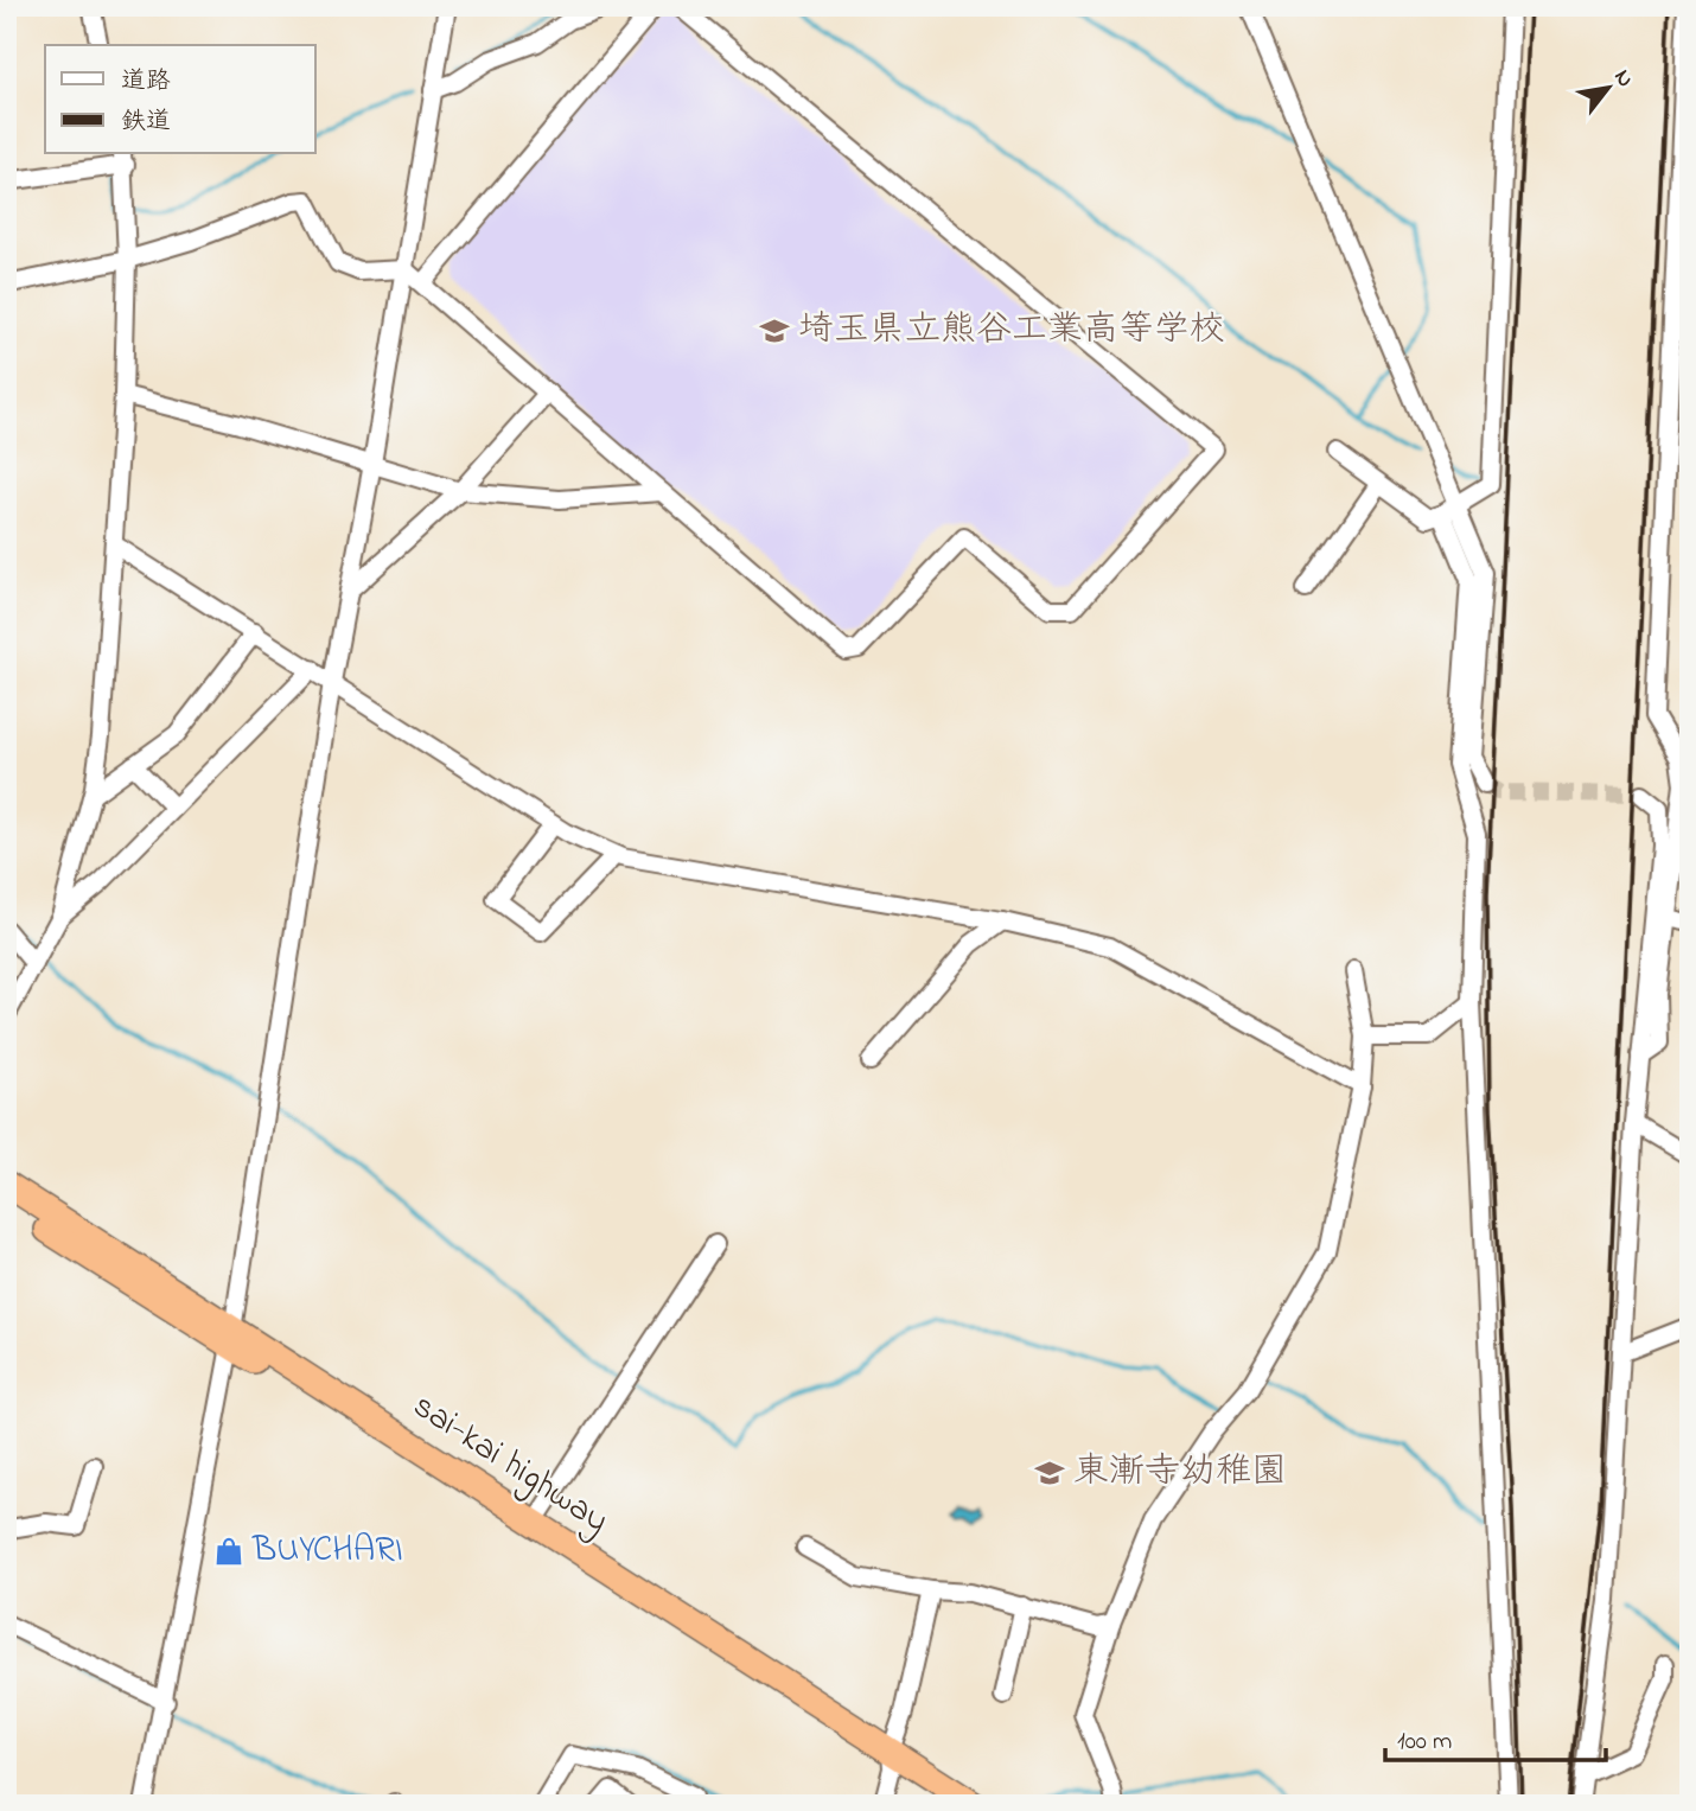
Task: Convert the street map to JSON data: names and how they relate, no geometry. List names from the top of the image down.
{
  "streets": {
    "highway": ["sai-kai highway"]
  },
  "places": {
    "school or university": ["埼玉県立熊谷工業高等学校", "東漸寺幼稚園"],
    "shop": ["BUYCHARI"]
  },
  "legend": ["道路", "鉄道"],
  "scale_bar": "100 m",
  "north": "top right"
}
